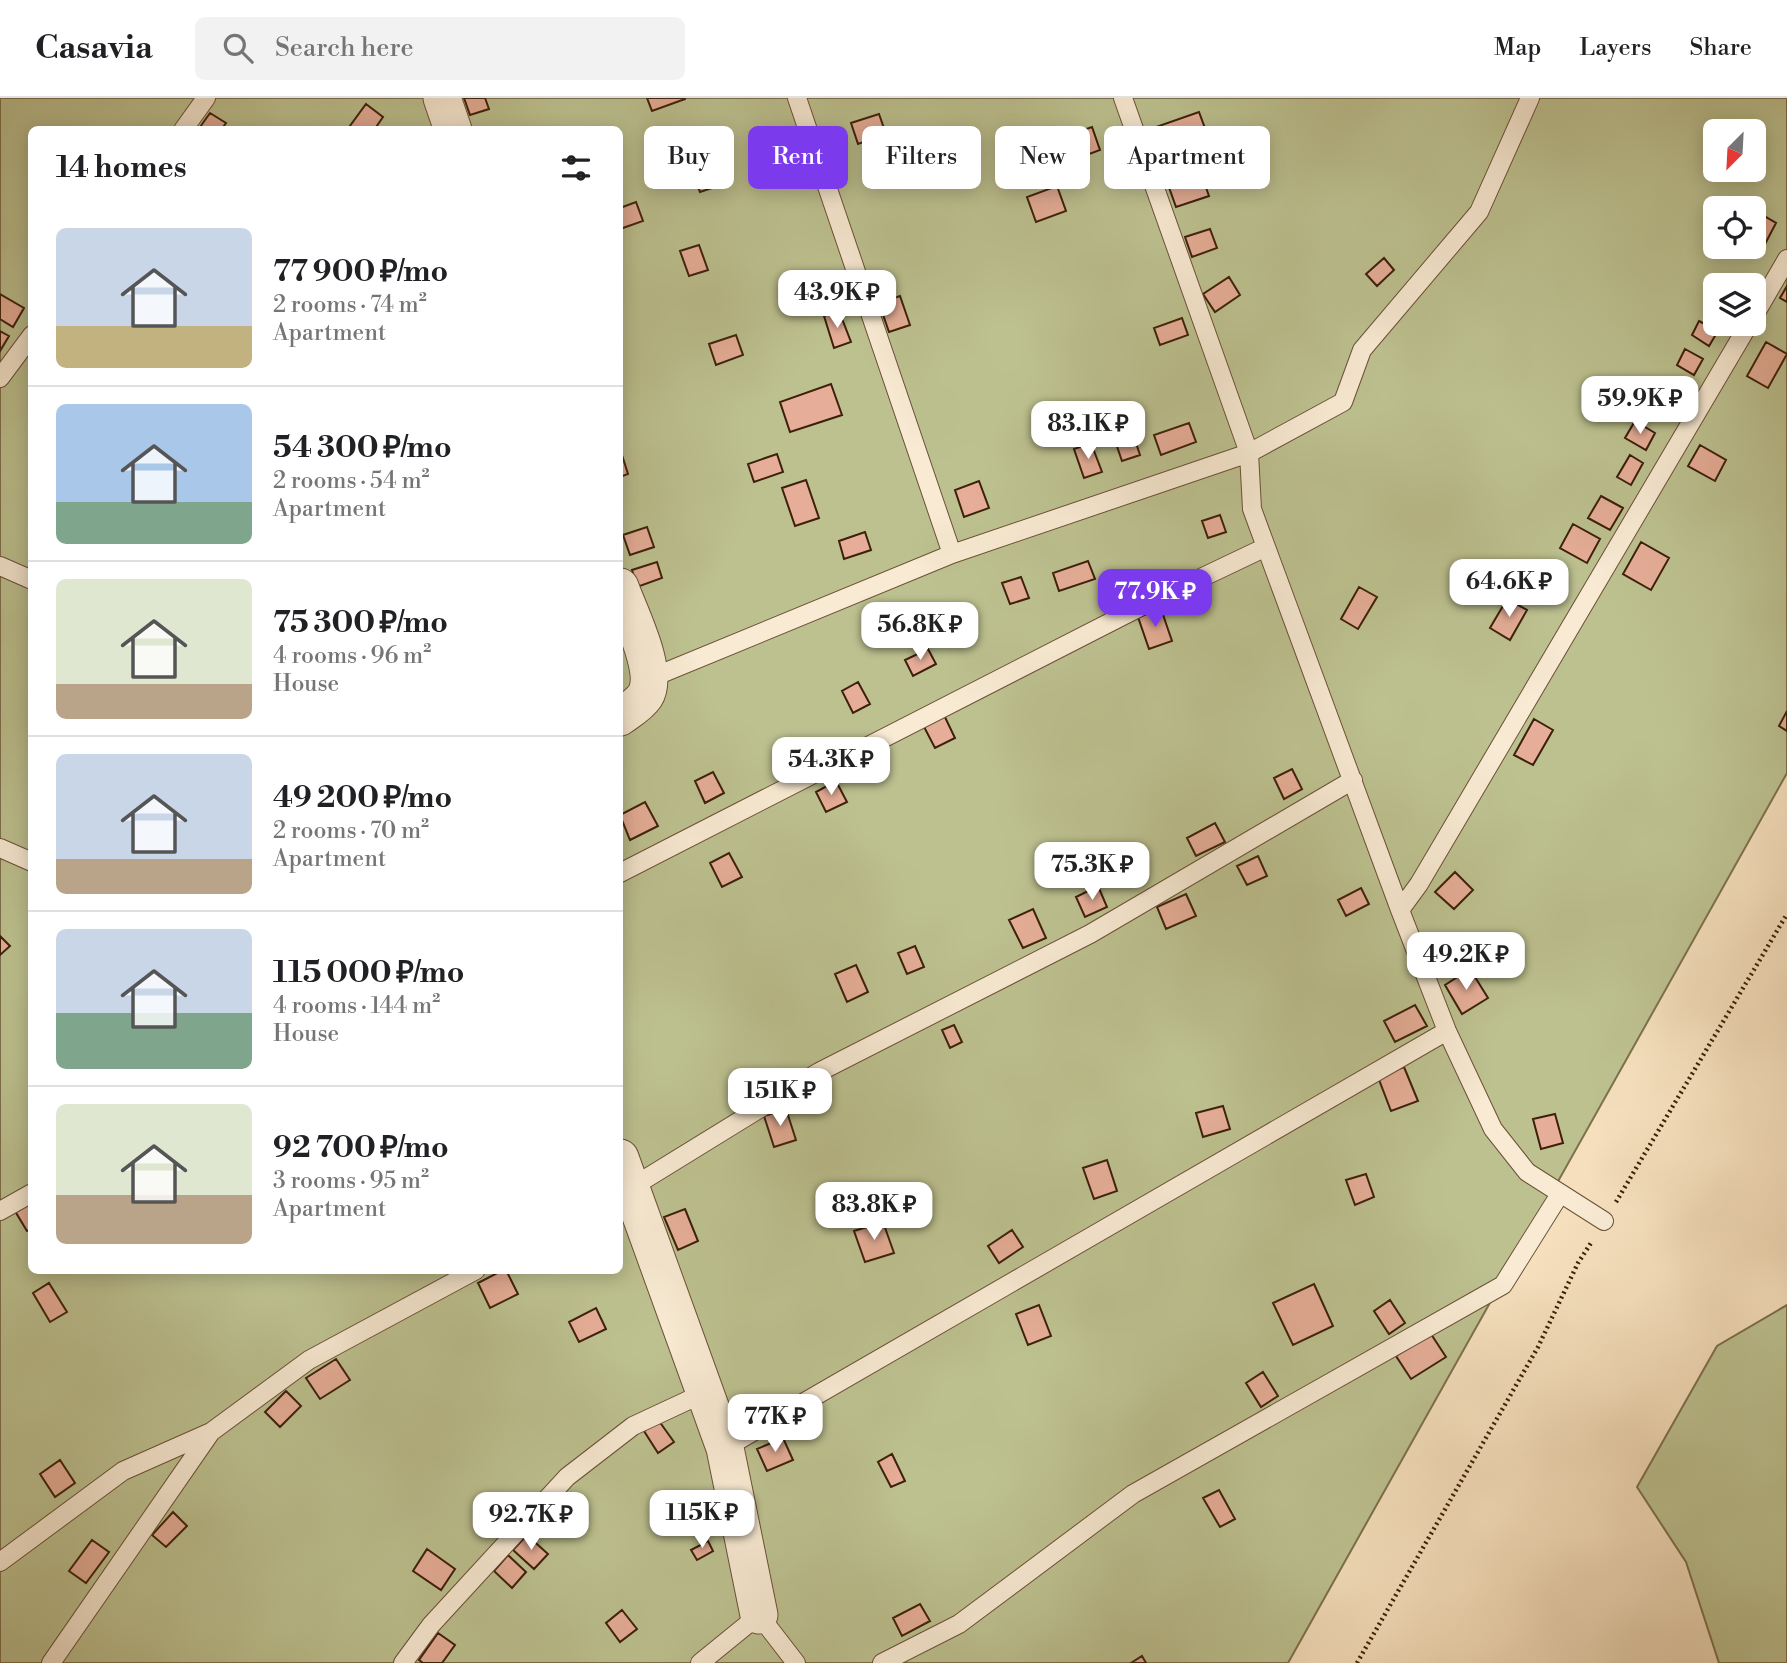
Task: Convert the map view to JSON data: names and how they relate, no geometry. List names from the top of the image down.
{
  "north": "bottom left",
  "page": {
    "header": "Casavia",
    "search": "Search here",
    "nav": ["Map", "Layers", "Share"],
    "chip": [
      "Buy",
      "Rent",
      "Filters",
      "New",
      "Apartment"
    ],
    "heading": "14 homes",
    "list": [
      {
        "name": "77 900 ₽/mo",
        "note": "2 rooms · 74 m² · Apartment"
      },
      {
        "name": "54 300 ₽/mo",
        "note": "2 rooms · 54 m² · Apartment"
      },
      {
        "name": "75 300 ₽/mo",
        "note": "4 rooms · 96 m² · House"
      },
      {
        "name": "49 200 ₽/mo",
        "note": "2 rooms · 70 m² · Apartment"
      },
      {
        "name": "115 000 ₽/mo",
        "note": "4 rooms · 144 m² · House"
      },
      {
        "name": "92 700 ₽/mo",
        "note": "3 rooms · 95 m² · Apartment"
      }
    ],
    "price": [
      "43.9K ₽",
      "59.9K ₽",
      "83.1K ₽",
      "64.6K ₽",
      "77.9K ₽",
      "56.8K ₽",
      "54.3K ₽",
      "75.3K ₽",
      "49.2K ₽",
      "151K ₽",
      "83.8K ₽",
      "77K ₽",
      "115K ₽",
      "92.7K ₽"
    ]
  }
}
